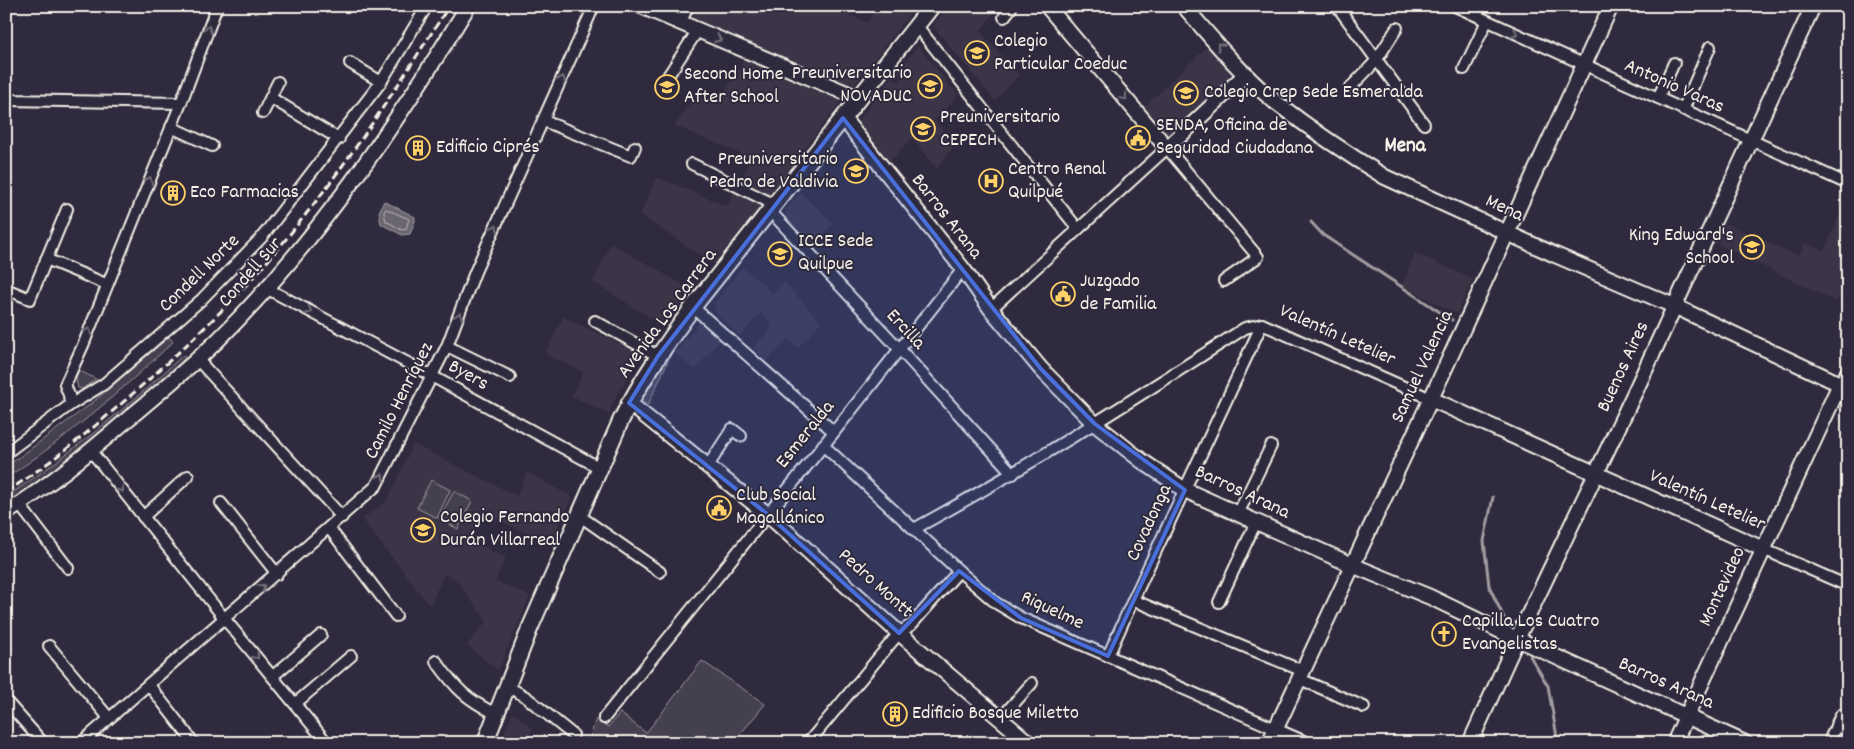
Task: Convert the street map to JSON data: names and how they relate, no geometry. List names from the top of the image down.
{
  "streets": {
    "main road": ["Avenida Los Carrera"],
    "street": [
      "Antonio Varas",
      "Mena",
      "Barros Arana",
      "Condell Sur",
      "Condell Norte",
      "Ercilla",
      "Valentín Letelier",
      "Samuel Valencia",
      "Buenos Aires",
      "Byers",
      "Camilo Henríquez",
      "Esmeralda",
      "Covadonga",
      "Pedro Montt",
      "Montevideo",
      "Riquelme"
    ]
  },
  "crossings": [
    ["Antonio Varas", "Samuel Valencia"],
    ["Antonio Varas", "Buenos Aires"],
    ["Mena", "Samuel Valencia"],
    ["Mena", "Buenos Aires"],
    ["Mena", "Montevideo"],
    ["Barros Arana", "Avenida Los Carrera"],
    ["Barros Arana", "Valentín Letelier"],
    ["Barros Arana", "Samuel Valencia"],
    ["Barros Arana", "Buenos Aires"],
    ["Barros Arana", "Esmeralda"],
    ["Barros Arana", "Covadonga"],
    ["Barros Arana", "Montevideo"],
    ["Condell Sur", "Byers"],
    ["Avenida Los Carrera", "Ercilla"],
    ["Avenida Los Carrera", "Byers"],
    ["Avenida Los Carrera", "Pedro Montt"],
    ["Ercilla", "Valentín Letelier"],
    ["Ercilla", "Esmeralda"],
    ["Valentín Letelier", "Samuel Valencia"],
    ["Valentín Letelier", "Buenos Aires"],
    ["Valentín Letelier", "Covadonga"],
    ["Valentín Letelier", "Montevideo"],
    ["Valentín Letelier", "Riquelme"],
    ["Samuel Valencia", "Riquelme"],
    ["Byers", "Camilo Henríquez"],
    ["Esmeralda", "Pedro Montt"],
    ["Esmeralda", "Riquelme"],
    ["Covadonga", "Riquelme"]
  ],
  "one_way": ["Byers", "Camilo Henríquez"],
  "districts": ["Mena"],
  "places": {
    "school or university": [
      "Colegio Particular Coeduc",
      "Preuniversitario NOVADUC",
      "Second Home After School",
      "Colegio Crep Sede Esmeralda",
      "Preuniversitario CEPECH",
      "Preuniversitario Pedro de Valdivia",
      "King Edward's School",
      "ICCE Sede Quilpue",
      "Colegio Fernando Durán Villarreal"
    ],
    "public building": ["SENDA, Oficina de Seguridad Ciudadana", "Juzgado de Familia", "Club Social Magallánico"],
    "building": ["Edificio Ciprés", "Eco Farmacias", "Edificio Bosque Miletto"],
    "hospital": ["Centro Renal Quilpué"],
    "church": ["Capilla Los Cuatro Evangelistas"]
  }
}
